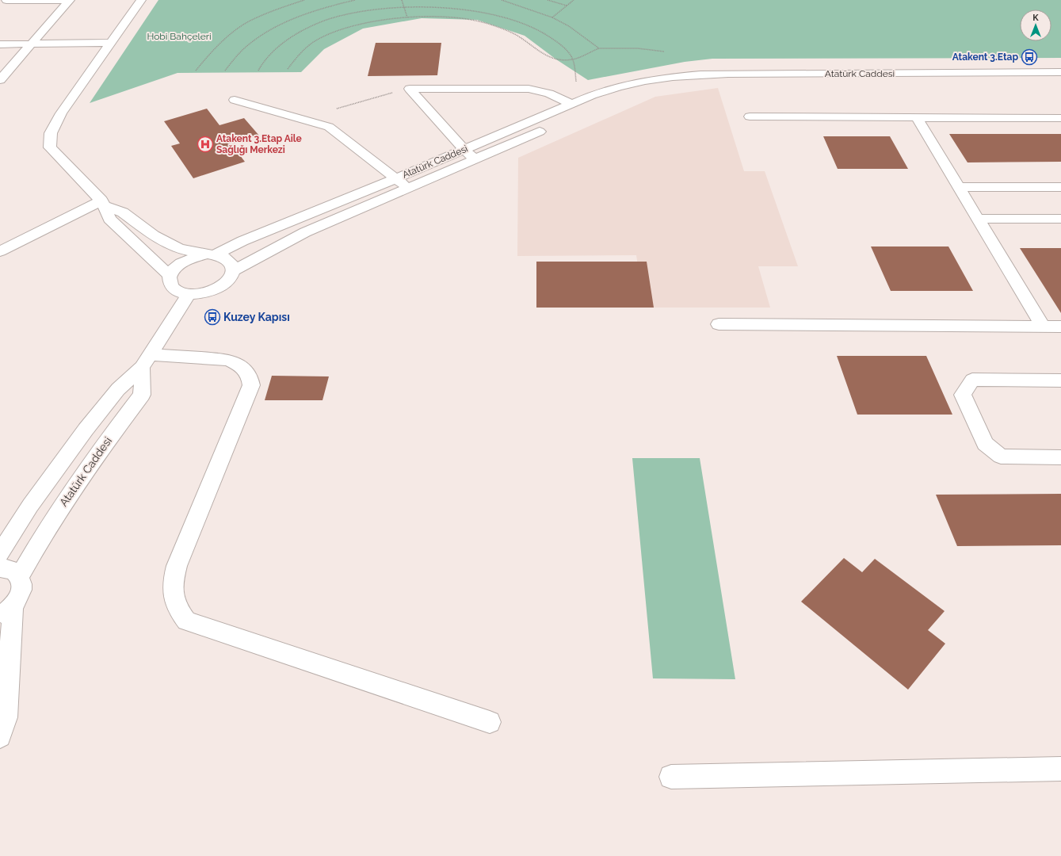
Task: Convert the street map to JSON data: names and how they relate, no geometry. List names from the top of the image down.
{
  "streets": {
    "street": ["Atatürk Caddesi"]
  },
  "parks": ["Hobi Bahçeleri"],
  "places": {
    "bus stop": ["Atakent 3.Etap", "Kuzey Kapısı"],
    "hospital": ["Atakent 3.Etap Aile Sağlığı Merkezi"]
  },
  "north": "top"
}
